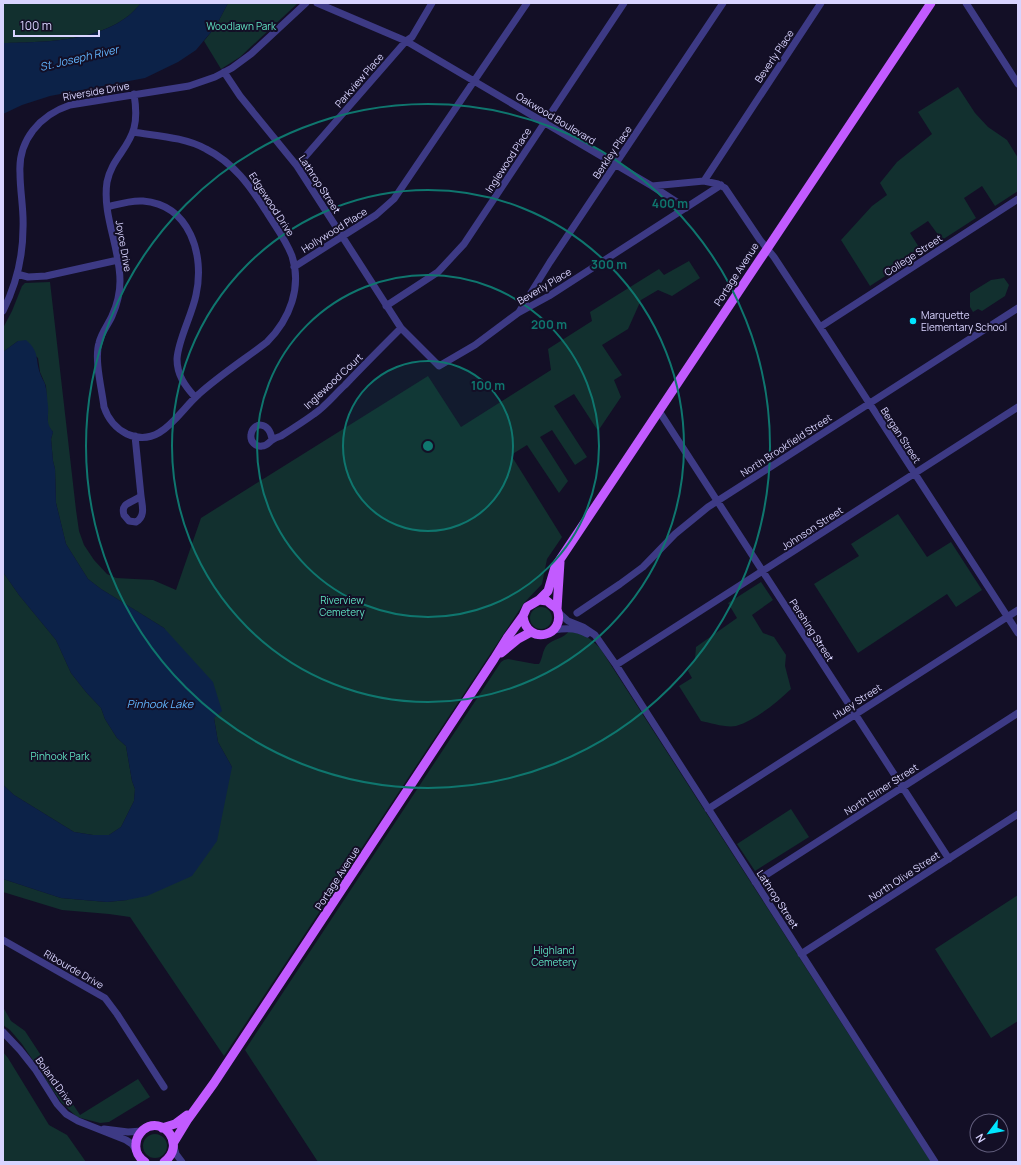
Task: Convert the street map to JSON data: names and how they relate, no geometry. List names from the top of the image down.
{
  "streets": {
    "main road": ["Portage Avenue"],
    "street": [
      "Beverly Place",
      "Parkview Place",
      "Riverside Drive",
      "Oakwood Boulevard",
      "Berkley Place",
      "Inglewood Place",
      "Lathrop Street",
      "Edgewood Drive",
      "Hollywood Place",
      "Joyce Drive",
      "College Street",
      "Inglewood Court",
      "Bergan Street",
      "North Brookfield Street",
      "Johnson Street",
      "Pershing Street",
      "Huey Street",
      "North Elmer Street",
      "North Olive Street",
      "Ribourde Drive",
      "Boland Drive"
    ]
  },
  "crossings": [
    ["Beverly Place", "Berkley Place"],
    ["Beverly Place", "Lathrop Street"],
    ["Parkview Place", "Oakwood Boulevard"],
    ["Parkview Place", "Lathrop Street"],
    ["Riverside Drive", "Lathrop Street"],
    ["Riverside Drive", "Joyce Drive"],
    ["Oakwood Boulevard", "Berkley Place"],
    ["Oakwood Boulevard", "Inglewood Place"],
    ["Oakwood Boulevard", "Hollywood Place"],
    ["Inglewood Place", "Lathrop Street"],
    ["Lathrop Street", "Hollywood Place"],
    ["Lathrop Street", "Portage Avenue"],
    ["Lathrop Street", "Inglewood Court"],
    ["Lathrop Street", "Johnson Street"],
    ["Lathrop Street", "Huey Street"],
    ["Lathrop Street", "North Elmer Street"],
    ["Lathrop Street", "North Olive Street"],
    ["Edgewood Drive", "Hollywood Place"],
    ["Edgewood Drive", "Joyce Drive"],
    ["College Street", "Bergan Street"],
    ["Portage Avenue", "Bergan Street"],
    ["Portage Avenue", "Pershing Street"],
    ["Portage Avenue", "Boland Drive"],
    ["Bergan Street", "North Brookfield Street"],
    ["Bergan Street", "Johnson Street"],
    ["Bergan Street", "Huey Street"],
    ["North Brookfield Street", "Pershing Street"],
    ["Johnson Street", "Pershing Street"],
    ["Pershing Street", "Huey Street"],
    ["Pershing Street", "North Elmer Street"],
    ["Pershing Street", "North Olive Street"]
  ],
  "water": ["St. Joseph River", "Pinhook Lake"],
  "parks": [
    "Woodlawn Park",
    "Riverview Cemetery",
    "Pinhook Park",
    "Highland Cemetery"
  ],
  "places": ["Marquette Elementary School"],
  "scale_bar": "100 m",
  "north": "bottom left",
  "rings": [
    "400 m",
    "300 m",
    "200 m",
    "100 m"
  ]
}
